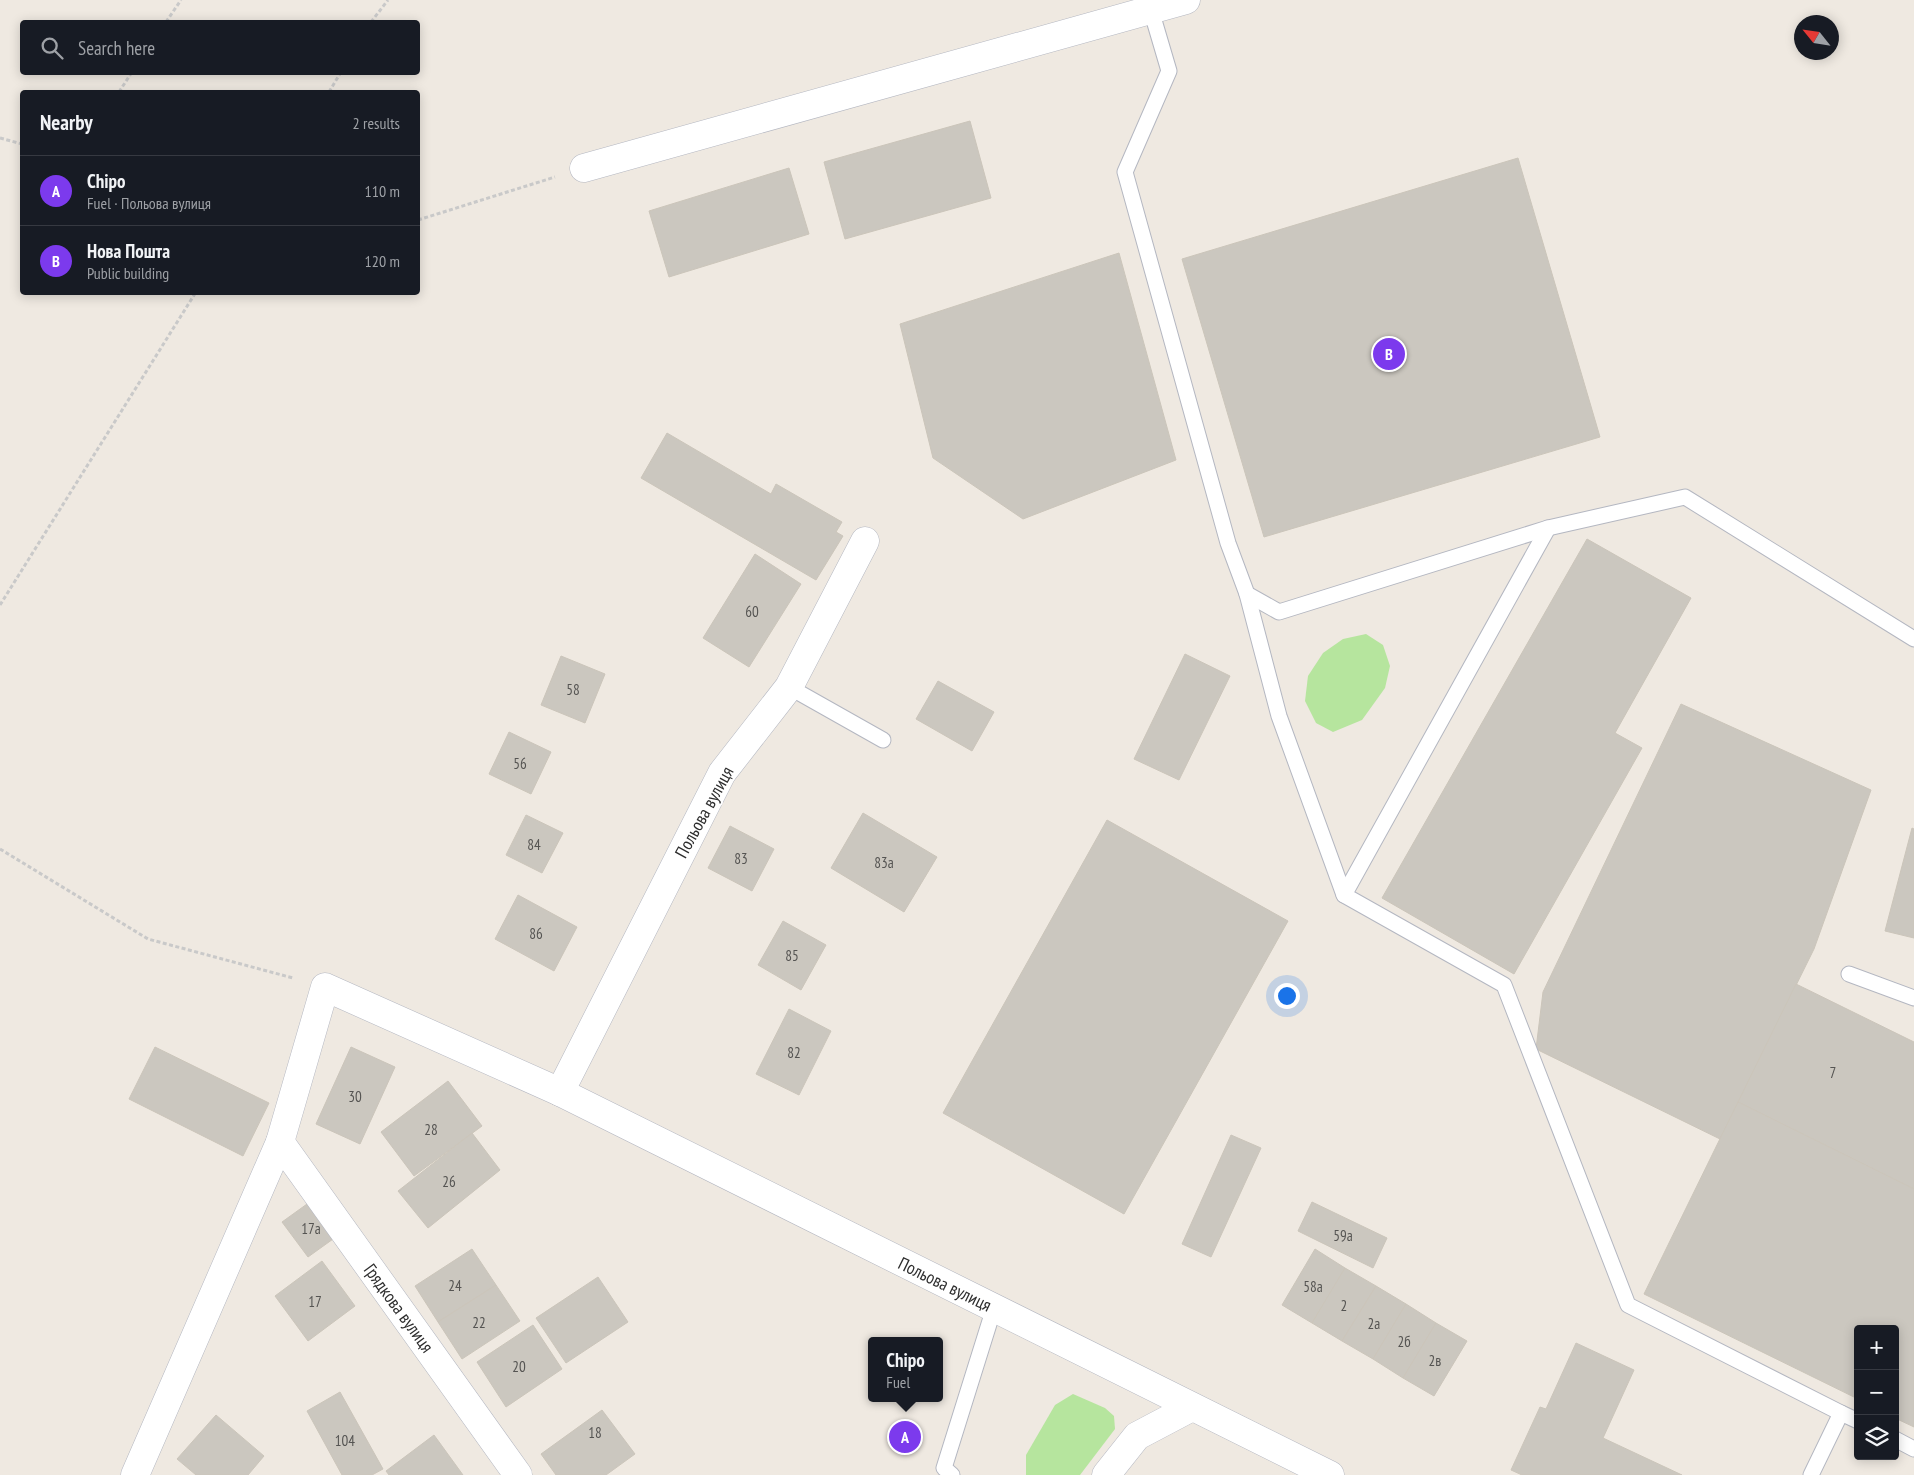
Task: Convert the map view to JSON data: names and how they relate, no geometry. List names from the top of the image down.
{
  "streets": {
    "street": ["Польова вулиця", "Грядкова вулиця"]
  },
  "house_numbers": [
    "60",
    "58",
    "56",
    "84",
    "83",
    "83а",
    "86",
    "85",
    "82",
    "7",
    "30",
    "28",
    "26",
    "17а",
    "59а",
    "24",
    "58а",
    "17",
    "2",
    "22",
    "2а",
    "2б",
    "2в",
    "20",
    "18",
    "104"
  ],
  "north": "top left",
  "page": {
    "search": "Search here",
    "heading": ["Nearby", "2 results"],
    "list": [
      {
        "mark": "A",
        "name": "Chipo",
        "note": "Fuel · Польова вулиця",
        "value": "110 m"
      },
      {
        "mark": "B",
        "name": "Нова Пошта",
        "note": "Public building",
        "value": "120 m"
      }
    ],
    "pins": ["B", "A"],
    "map_buttons": ["+", "−"],
    "popup": ["Chipo", "Fuel"]
  }
}
